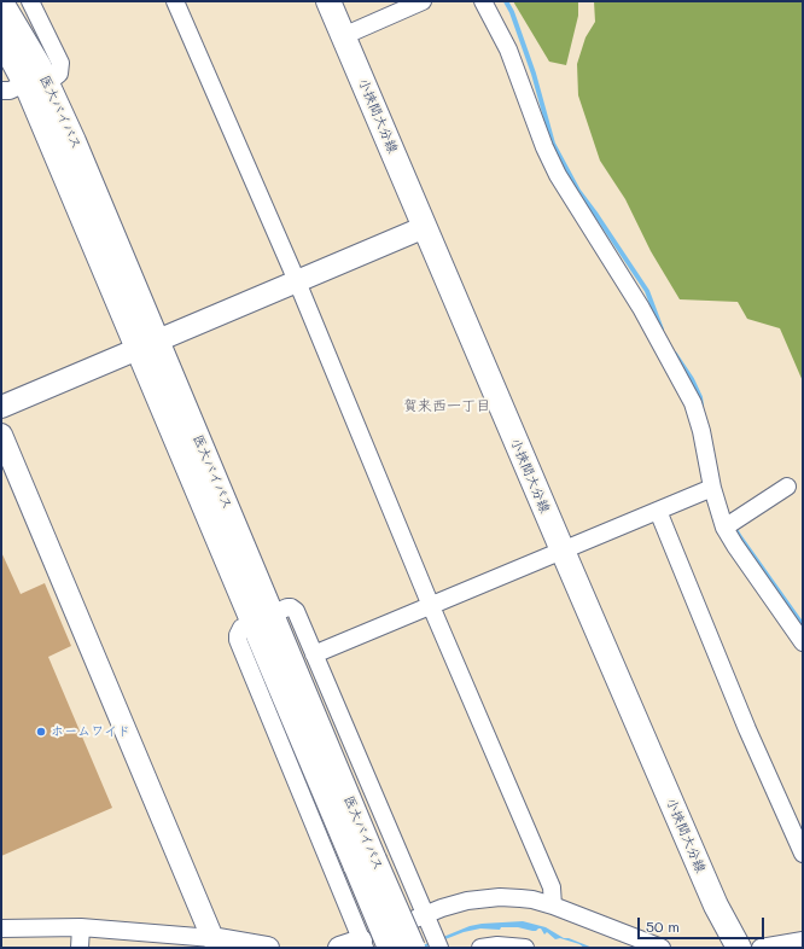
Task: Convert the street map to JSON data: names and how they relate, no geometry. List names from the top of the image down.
{
  "streets": {
    "main road": ["医大バイパス", "小挾間大分線"]
  },
  "districts": ["賀来西一丁目"],
  "places": ["ホームワイド"],
  "scale_bar": "50 m"
}
